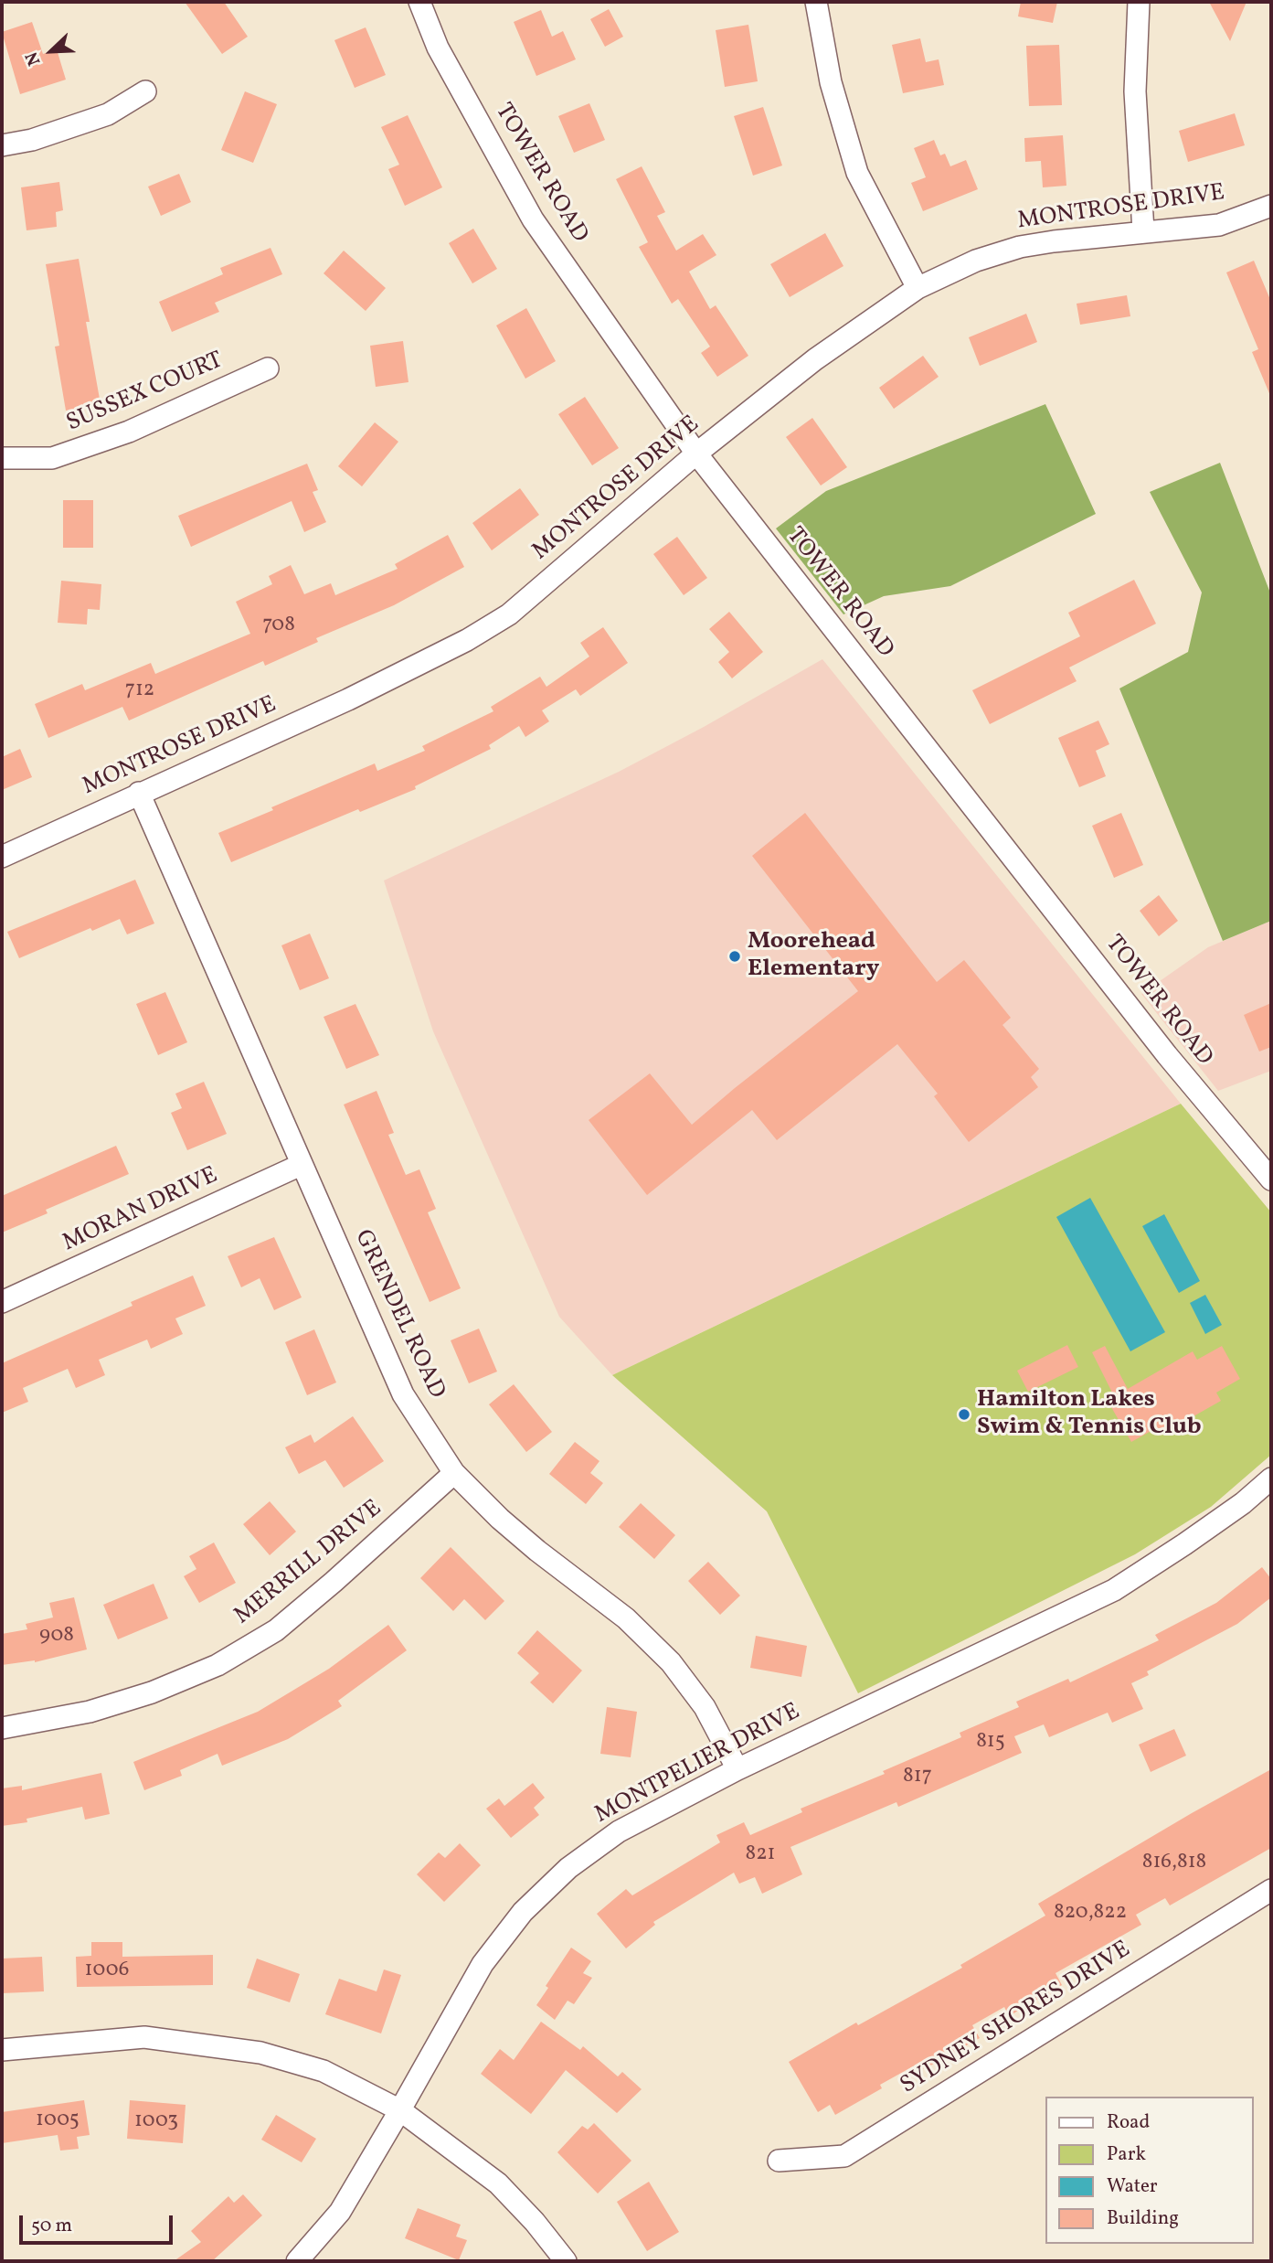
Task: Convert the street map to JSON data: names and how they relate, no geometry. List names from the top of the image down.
{
  "streets": {
    "street": [
      "TOWER ROAD",
      "MONTROSE DRIVE",
      "SUSSEX COURT",
      "MORAN DRIVE",
      "GRENDEL ROAD",
      "MERRILL DRIVE",
      "MONTPELIER DRIVE",
      "SYDNEY SHORES DRIVE"
    ]
  },
  "crossings": [
    ["TOWER ROAD", "MONTROSE DRIVE"],
    ["MONTROSE DRIVE", "GRENDEL ROAD"],
    ["MORAN DRIVE", "GRENDEL ROAD"],
    ["GRENDEL ROAD", "MERRILL DRIVE"],
    ["GRENDEL ROAD", "MONTPELIER DRIVE"]
  ],
  "places": ["Moorehead Elementary", "Hamilton Lakes Swim & Tennis Club"],
  "house_numbers": [
    "708",
    "712",
    "908",
    "815",
    "817",
    "821",
    "816,818",
    "820,822",
    "1006",
    "1005",
    "1003"
  ],
  "legend": [
    "Road",
    "Park",
    "Water",
    "Building"
  ],
  "scale_bar": "50 m",
  "north": "bottom left"
}
